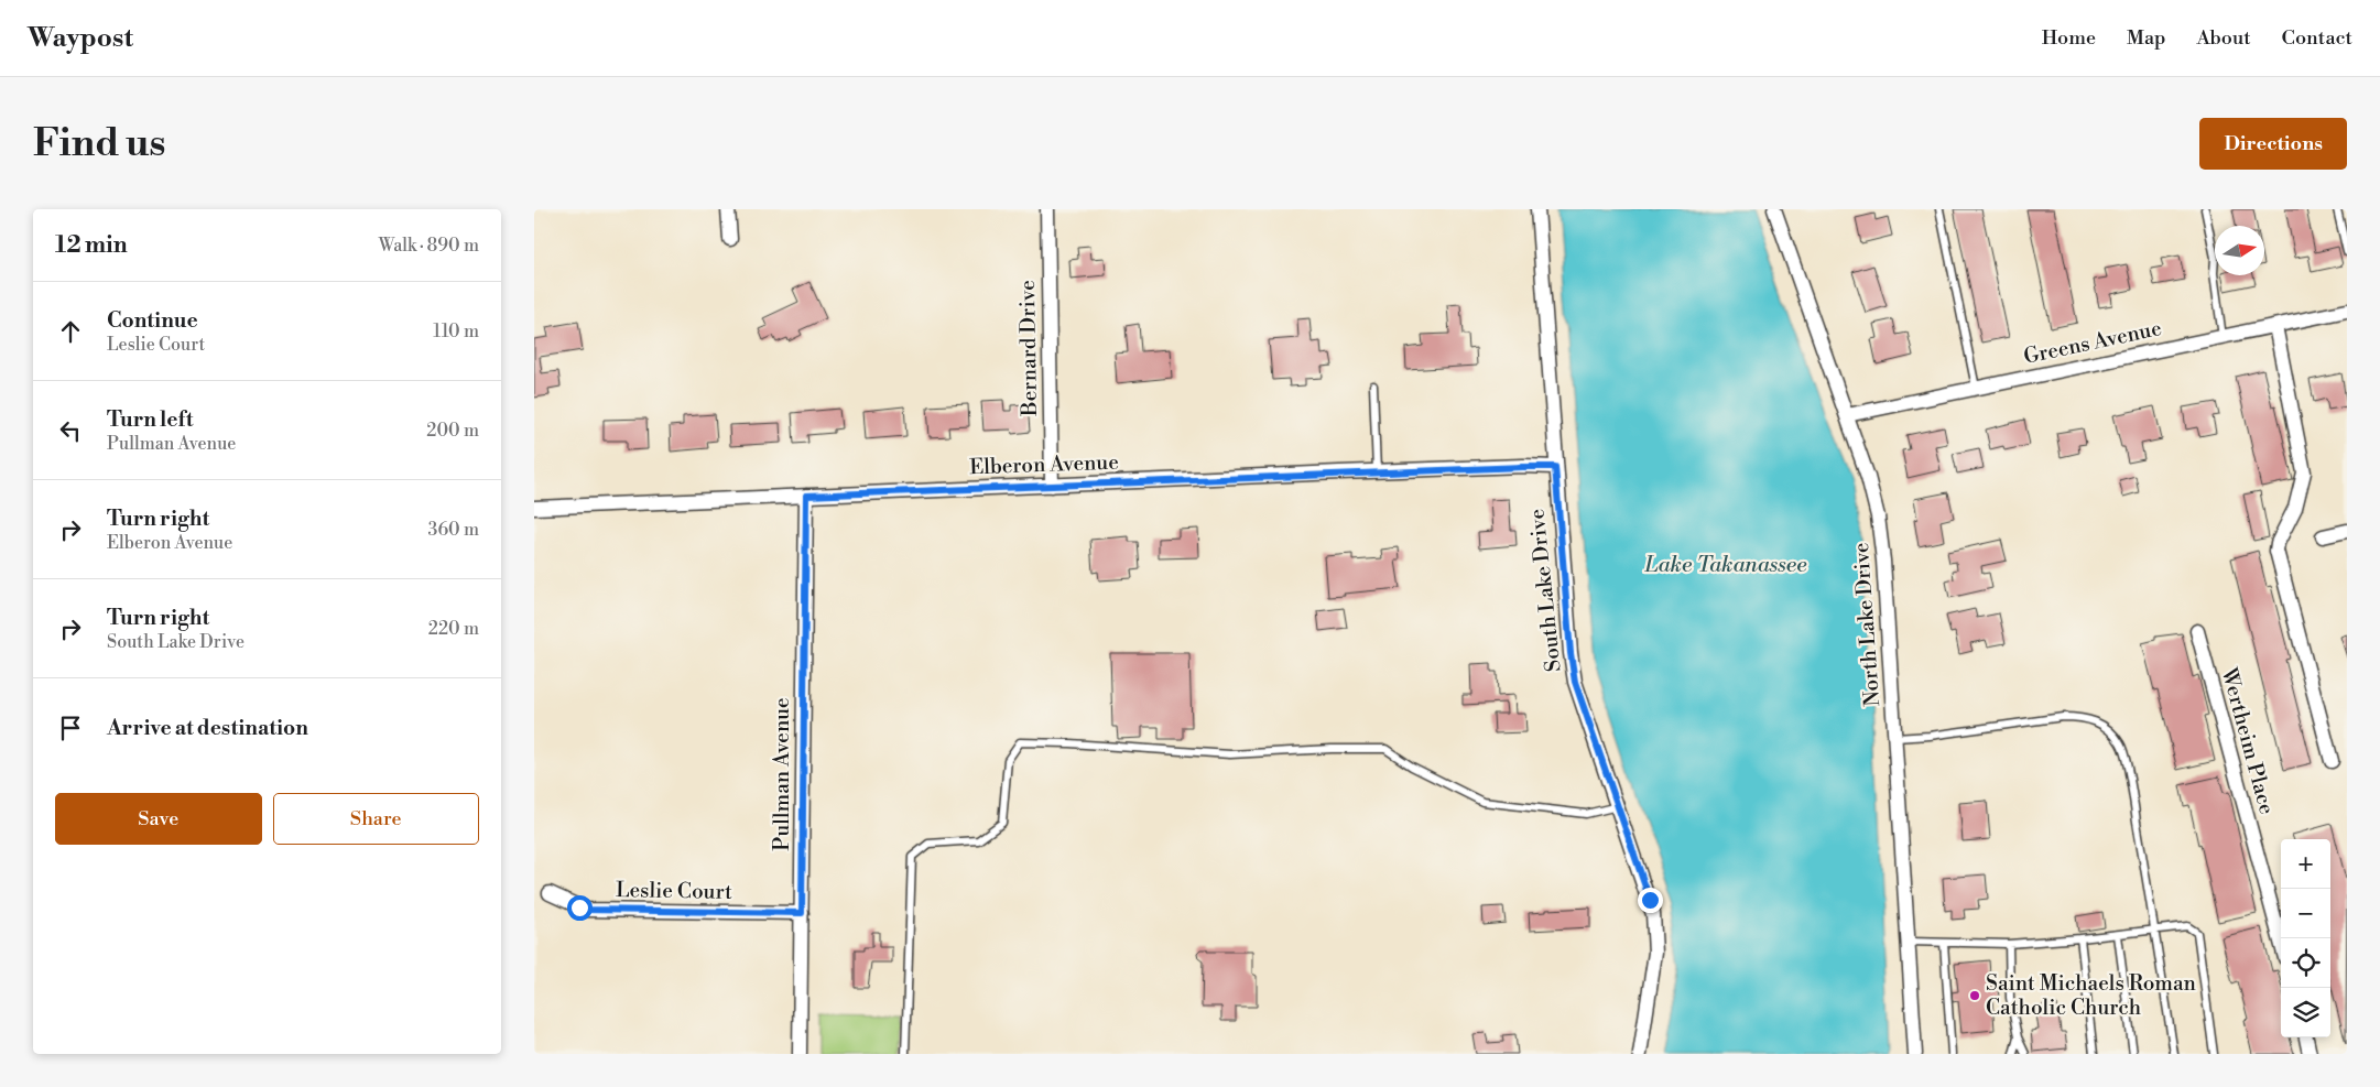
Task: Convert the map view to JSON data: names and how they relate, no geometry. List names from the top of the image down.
{
  "streets": {
    "street": [
      "Greens Avenue",
      "Bernard Drive",
      "Elberon Avenue",
      "South Lake Drive",
      "North Lake Drive",
      "Wertheim Place",
      "Pullman Avenue",
      "Leslie Court"
    ]
  },
  "crossings": [
    ["Greens Avenue", "North Lake Drive"],
    ["Bernard Drive", "Elberon Avenue"],
    ["Elberon Avenue", "South Lake Drive"],
    ["Elberon Avenue", "Pullman Avenue"],
    ["Pullman Avenue", "Leslie Court"]
  ],
  "water": ["Lake Takanassee"],
  "places": ["Saint Michaels Roman Catholic Church"],
  "north": "right",
  "page": {
    "header": "Waypost",
    "nav": [
      "Home",
      "Map",
      "About",
      "Contact"
    ],
    "buttons": [
      "Directions",
      ["Save", "Share"]
    ],
    "title": "Find us",
    "heading": ["12 min", "Walk · 890 m"],
    "list": [
      ["Continue", "Leslie Court", "110 m"],
      ["Turn left", "Pullman Avenue", "200 m"],
      ["Turn right", "Elberon Avenue", "360 m"],
      ["Turn right", "South Lake Drive", "220 m"],
      "Arrive at destination"
    ],
    "map_buttons": ["+", "−"]
  }
}
